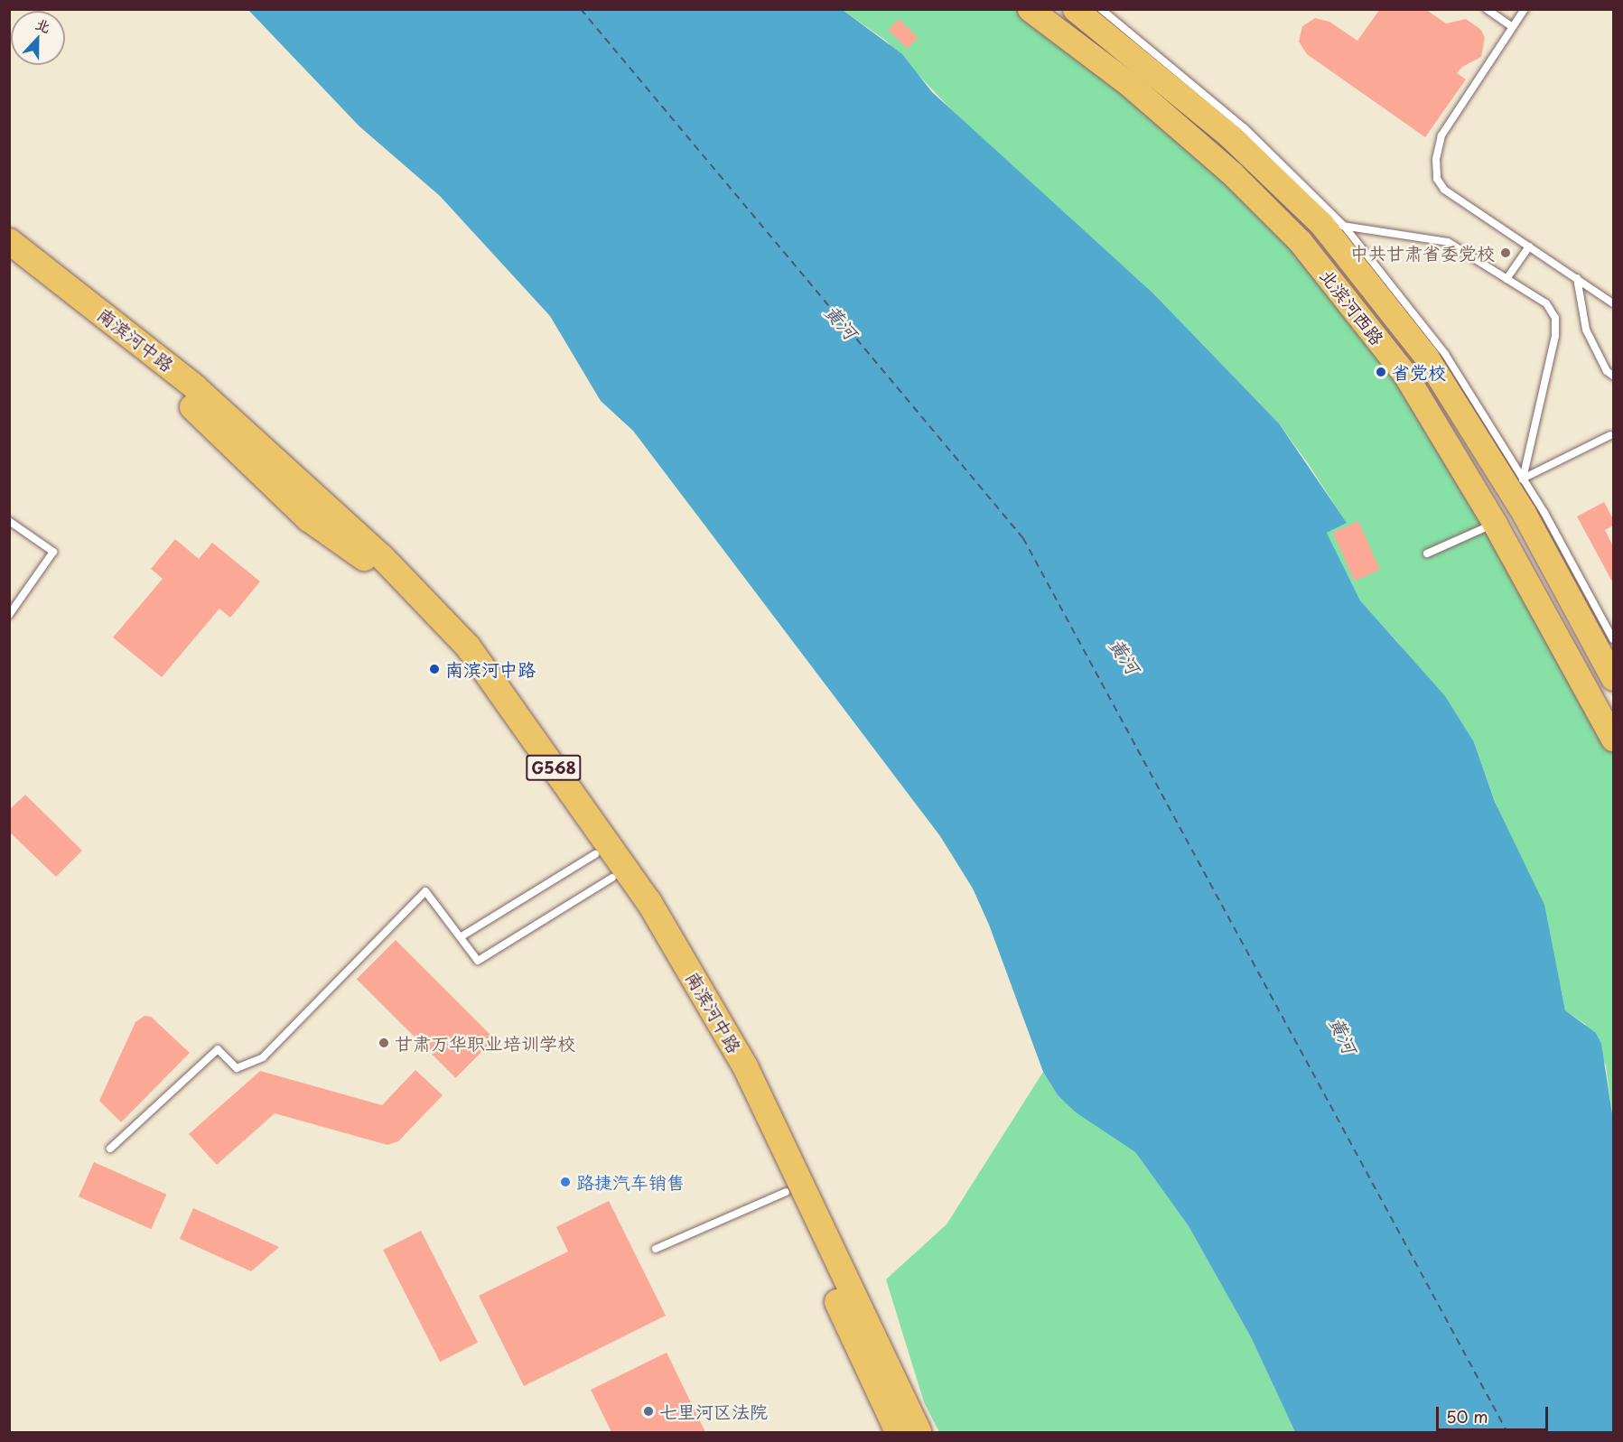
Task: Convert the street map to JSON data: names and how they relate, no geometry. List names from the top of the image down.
{
  "streets": {
    "highway": ["南滨河中路", "G568"],
    "main road": ["北滨河西路"]
  },
  "water": ["黄河"],
  "places": [
    "中共甘肃省委党校",
    "省党校",
    "南滨河中路",
    "甘肃万华职业培训学校",
    "路捷汽车销售",
    "七里河区法院"
  ],
  "scale_bar": "50 m",
  "north": "top"
}
